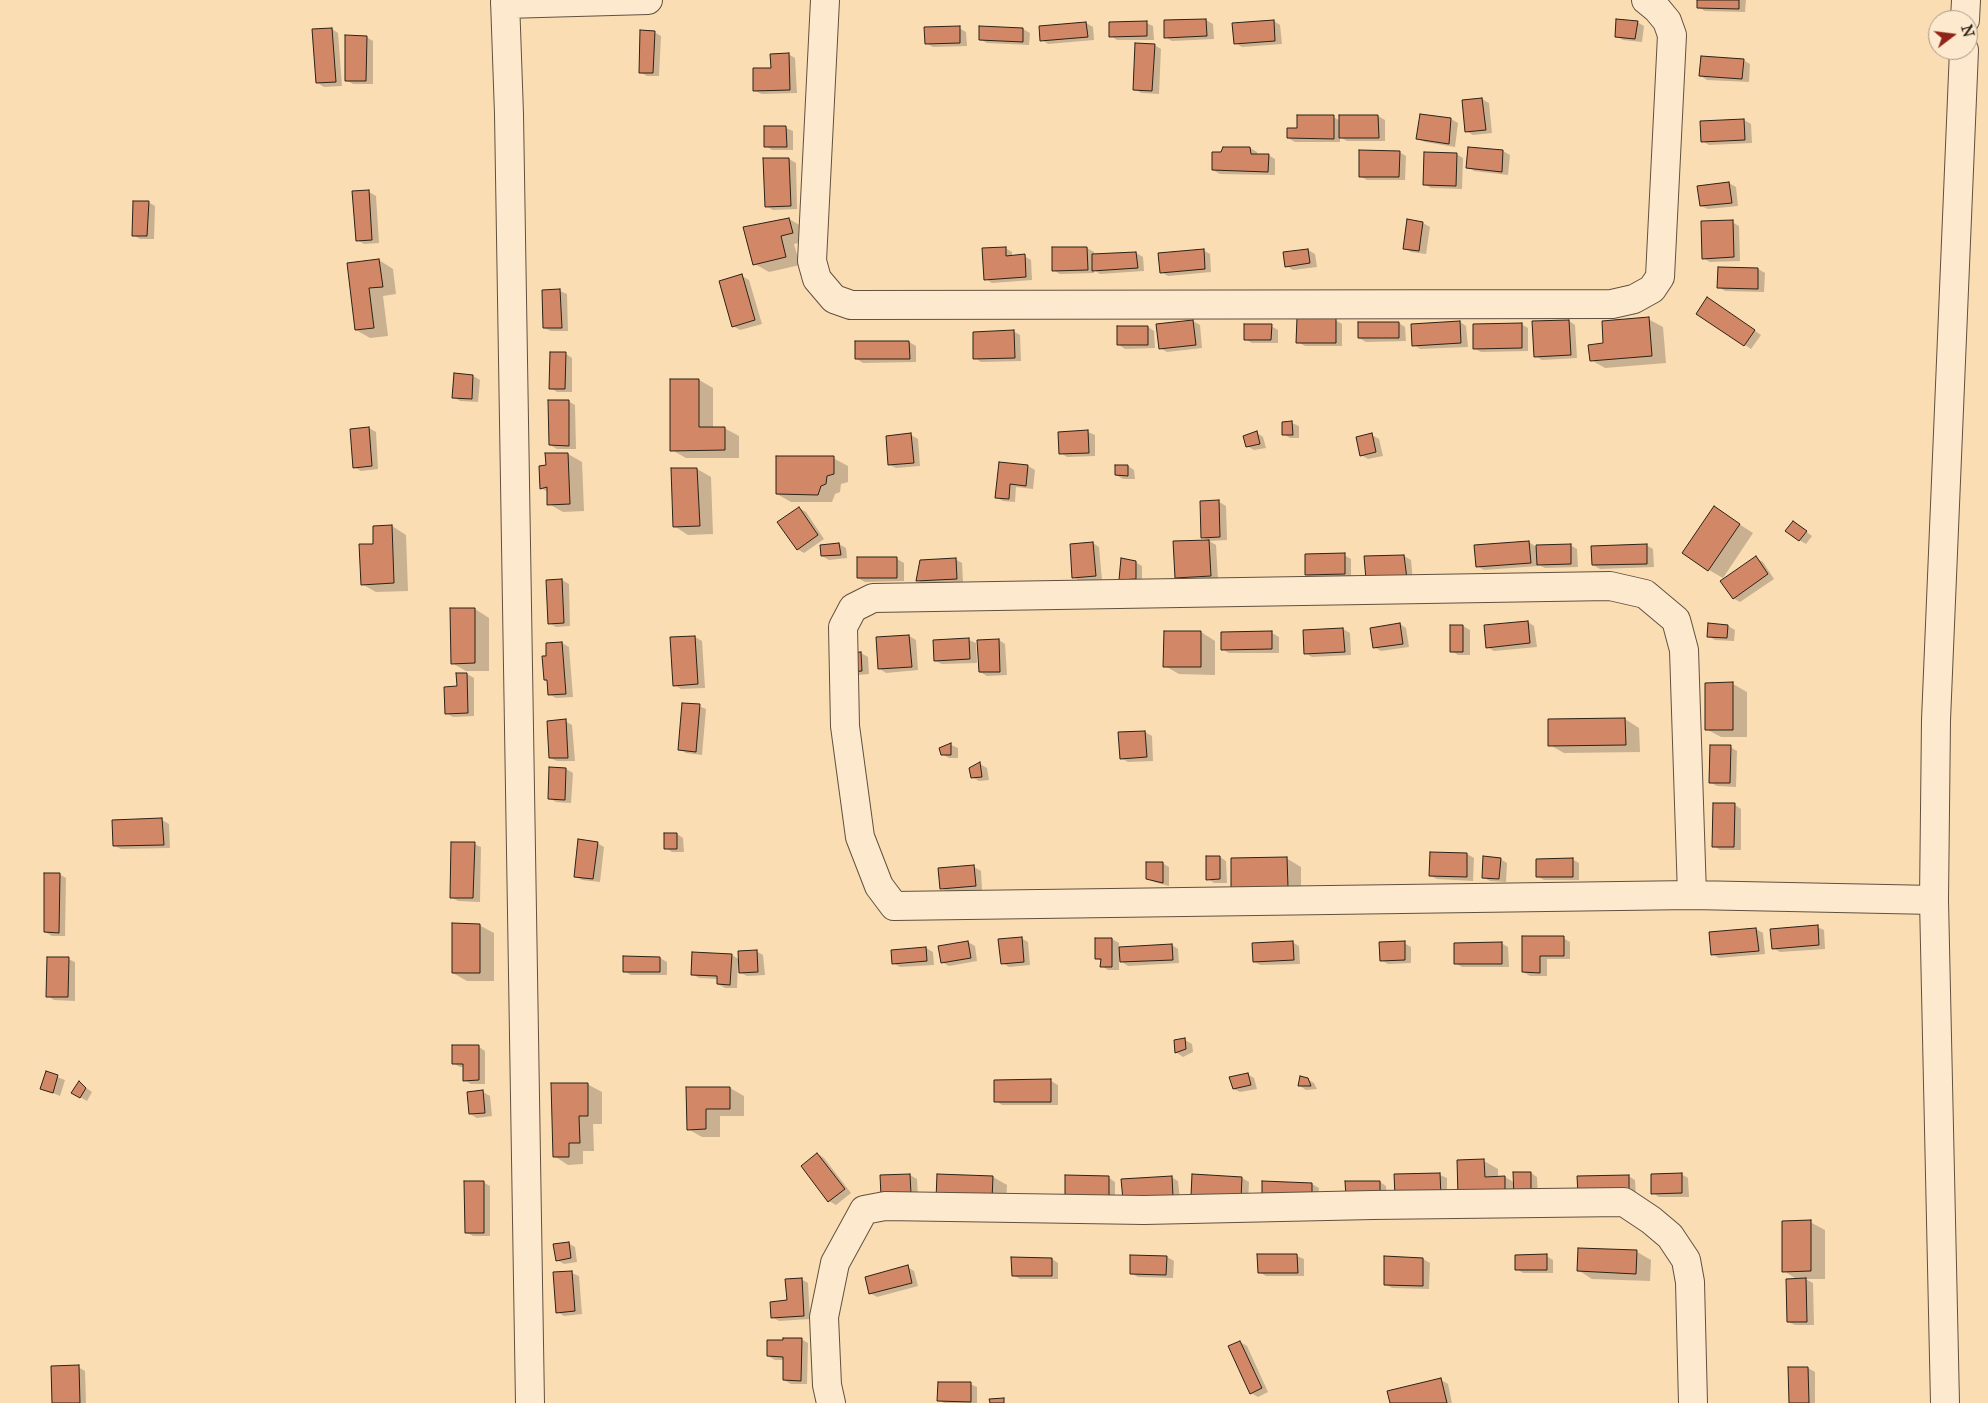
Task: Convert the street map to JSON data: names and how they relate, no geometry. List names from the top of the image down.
{
  "north": "right"
}
